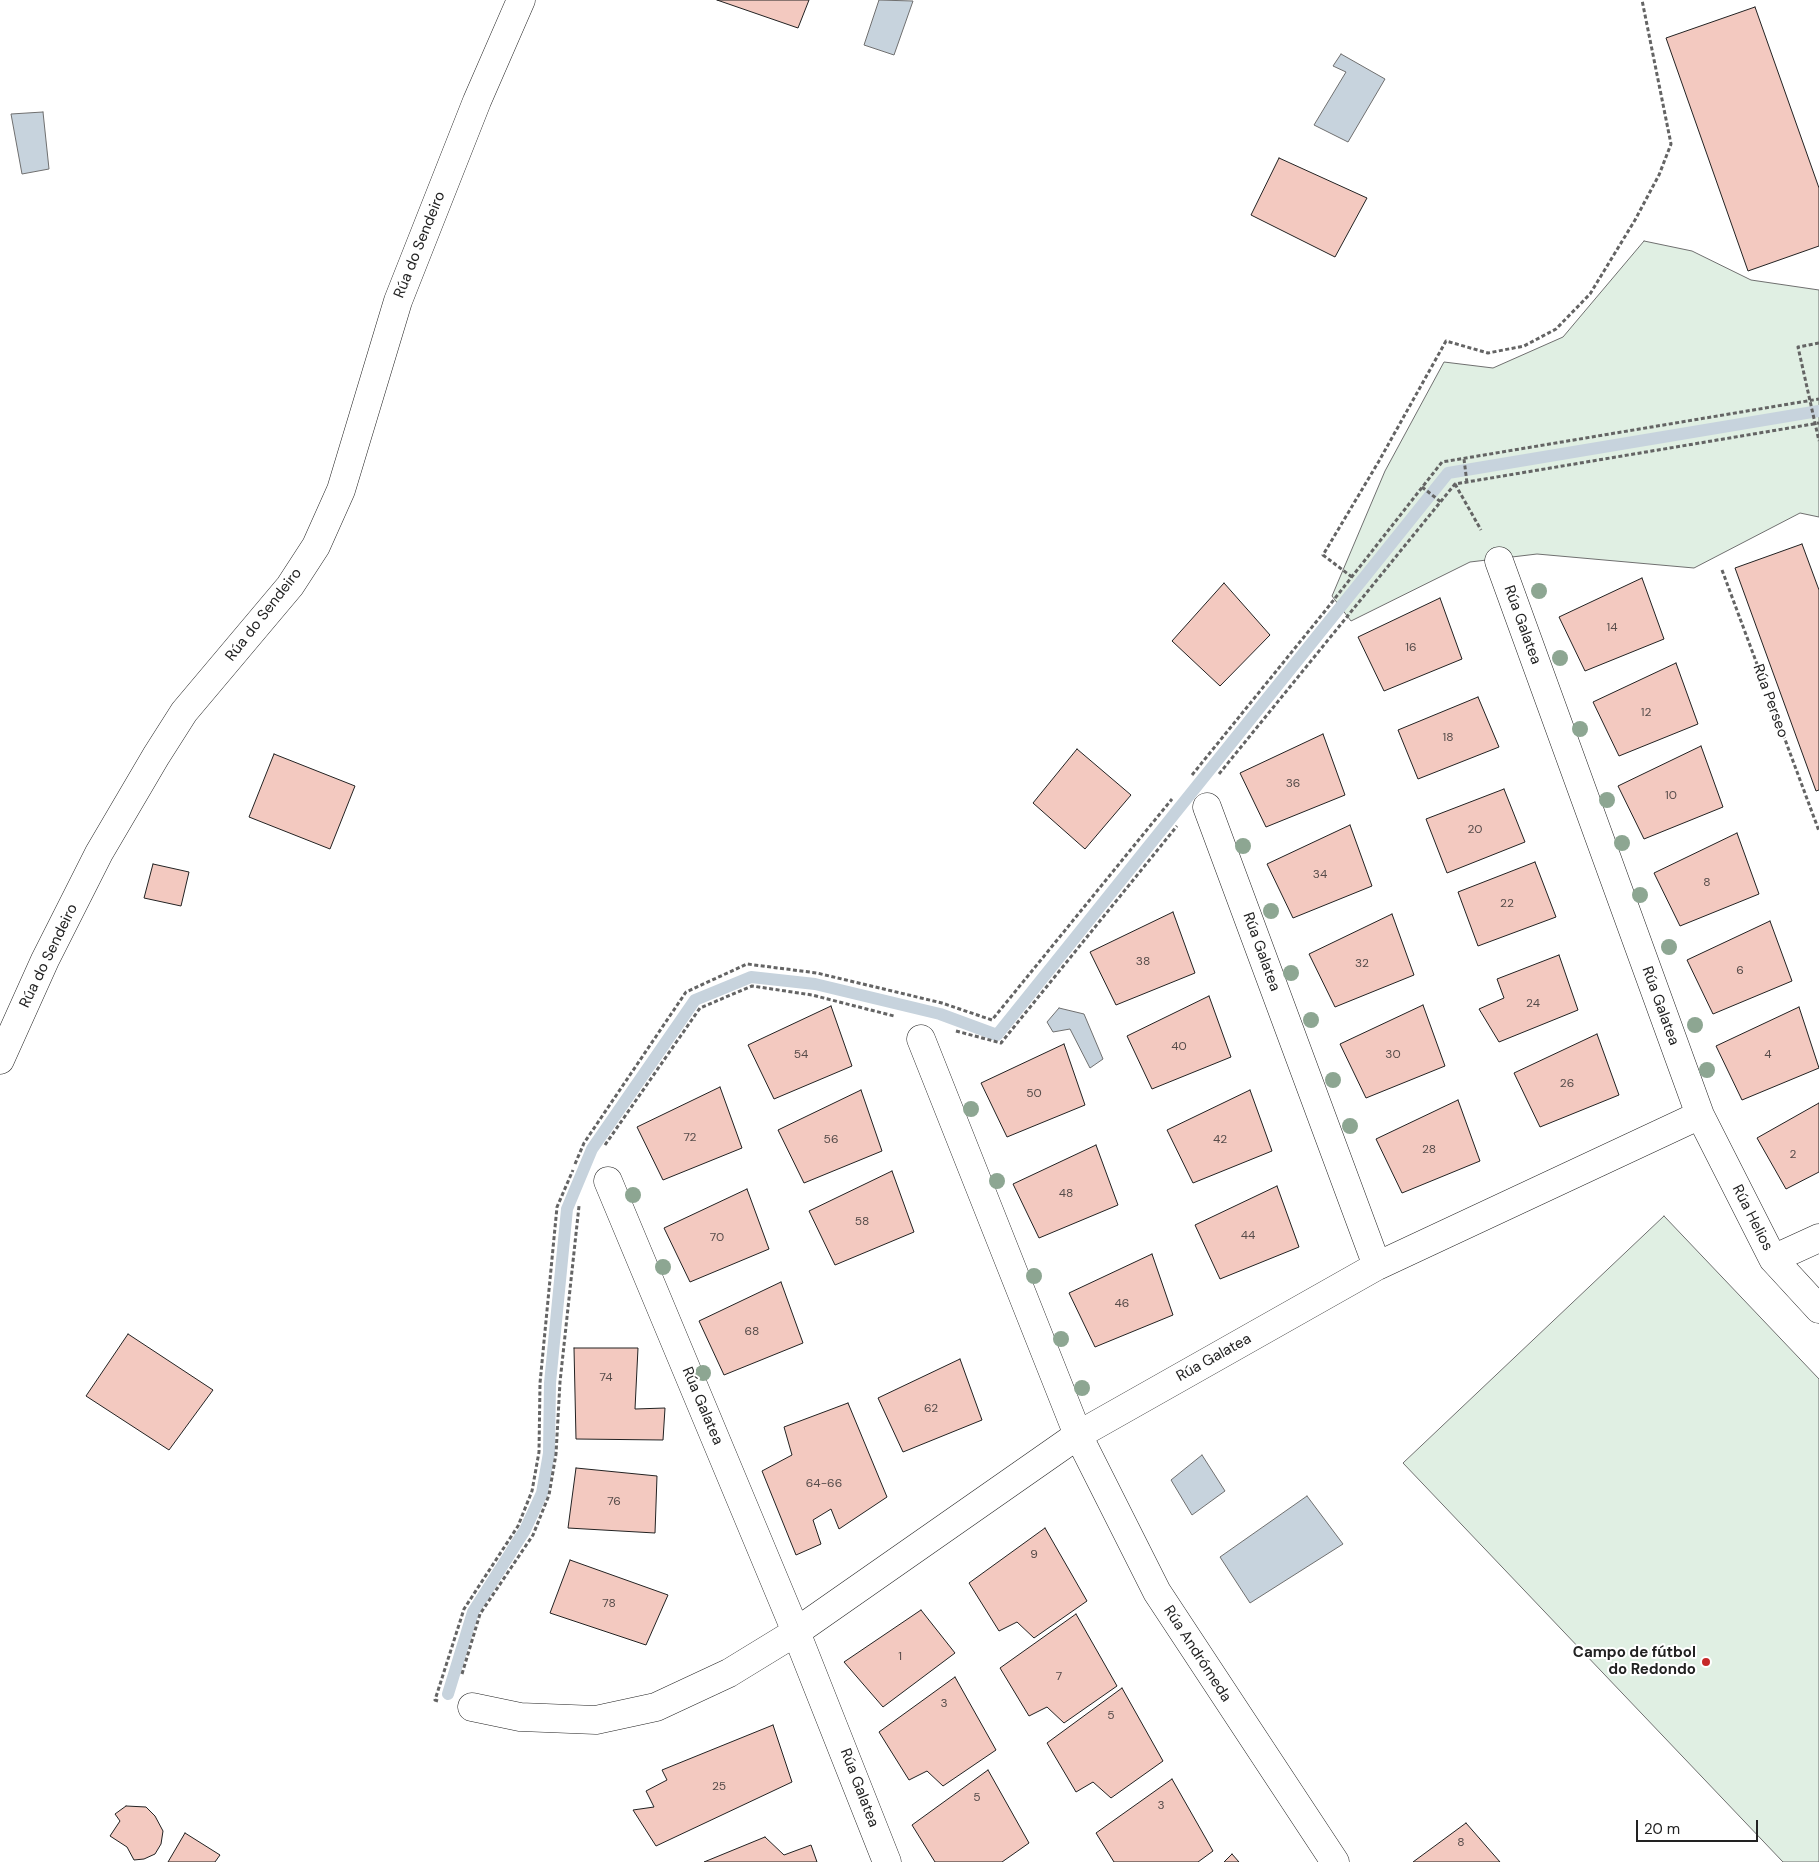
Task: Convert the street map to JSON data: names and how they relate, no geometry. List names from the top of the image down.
{
  "streets": {
    "street": [
      "Rúa do Sendeiro",
      "Rúa Galatea",
      "Rúa Helios",
      "Rúa Andrómeda"
    ],
    "path": ["Rúa Perseo"]
  },
  "crossings": [
    ["Rúa Galatea", "Rúa Helios"],
    ["Rúa Galatea", "Rúa Andrómeda"]
  ],
  "places": ["Campo de fútbol do Redondo"],
  "house_numbers": [
    "14",
    "16",
    "12",
    "18",
    "36",
    "10",
    "20",
    "34",
    "8",
    "22",
    "38",
    "32",
    "6",
    "24",
    "40",
    "54",
    "30",
    "4",
    "26",
    "50",
    "72",
    "56",
    "42",
    "28",
    "2",
    "48",
    "58",
    "44",
    "70",
    "46",
    "68",
    "74",
    "62",
    "64-66",
    "76",
    "9",
    "78",
    "1",
    "7",
    "3",
    "5",
    "25",
    "5",
    "3",
    "8"
  ],
  "scale_bar": "20 m"
}
